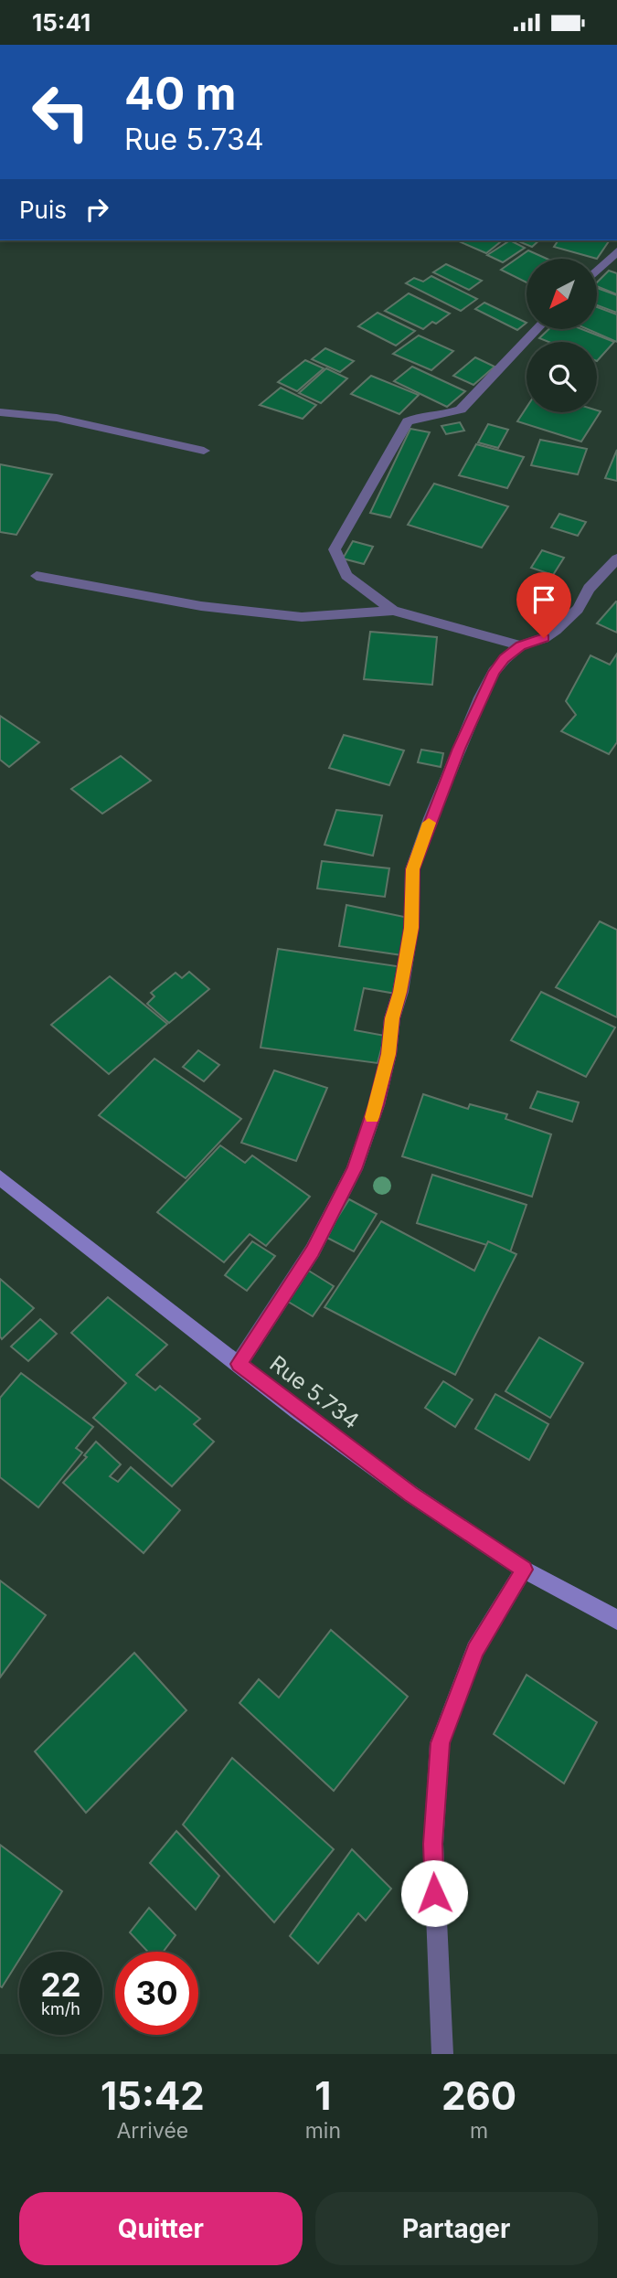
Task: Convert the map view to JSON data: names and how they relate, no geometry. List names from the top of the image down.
{
  "streets": {
    "street": ["Rue 5.734"]
  },
  "north": "bottom left",
  "page": {
    "status": "15:41",
    "turn": ["40 m", "Rue 5.734"],
    "then": "Puis",
    "speed": "22 km/h",
    "limit": "30",
    "eta": [
      "15:42",
      "Arrivée",
      "1",
      "min",
      "260",
      "m"
    ],
    "buttons": ["Quitter", "Partager"]
  }
}
